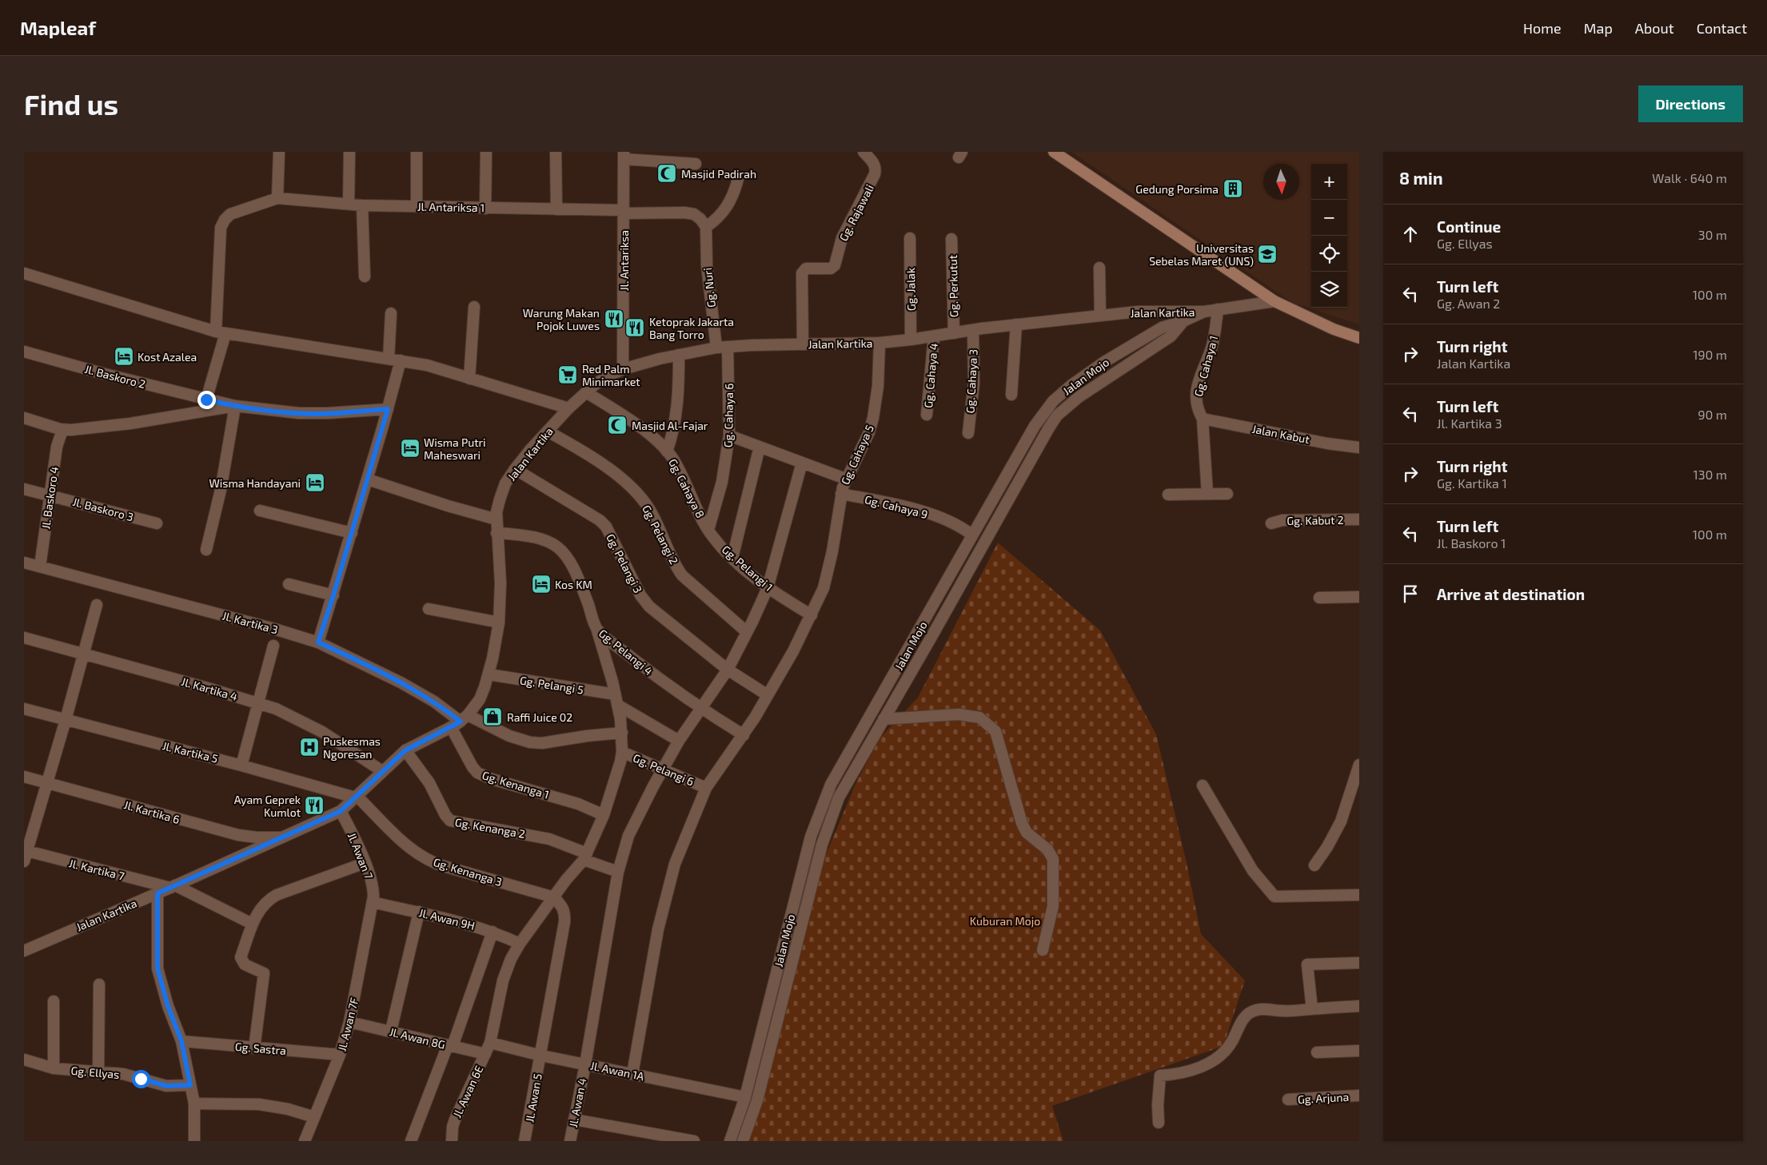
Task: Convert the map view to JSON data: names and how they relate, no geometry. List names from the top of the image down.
{
  "streets": {
    "street": [
      "Jl. Antariksa 1",
      "Gg. Rajawali",
      "Jl. Antariksa",
      "Gg. Perkutut",
      "Gg. Nuri",
      "Gg. Jalak",
      "Jalan Kartika",
      "Gg. Cahaya 1",
      "Gg. Cahaya 4",
      "Jl. Baskoro 2",
      "Jalan Mojo",
      "Gg. Cahaya 3",
      "Gg. Cahaya 6",
      "Jalan Kabut",
      "Gg. Cahaya 5",
      "Gg. Cahaya 8",
      "Jl. Baskoro 4",
      "Gg. Cahaya 9",
      "Jl. Baskoro 3",
      "Gg. Kabut 2",
      "Gg. Pelangi 2",
      "Gg. Pelangi 3",
      "Gg. Pelangi 1",
      "Jl. Kartika 3",
      "Gg. Pelangi 4",
      "Gg. Pelangi 5",
      "Jl. Kartika 4",
      "Jl. Kartika 5",
      "Gg. Pelangi 6",
      "Gg. Kenanga 1",
      "Jl. Kartika 6",
      "Gg. Kenanga 2",
      "Jl. Awan 7",
      "Jl. Kartika 7",
      "Gg. Kenanga 3",
      "Jl. Awan 9H",
      "Jl. Awan 7F",
      "Jl. Awan 8G",
      "Gg. Sastra",
      "Jl. Awan 1A",
      "Gg. Ellyas",
      "Jl. Awan 6E",
      "Jl. Awan 5",
      "Gg. Arjuna",
      "Jl. Awan 4"
    ]
  },
  "crossings": [
    ["Jl. Antariksa 1", "Jl. Antariksa"],
    ["Jl. Antariksa 1", "Gg. Nuri"],
    ["Gg. Rajawali", "Jalan Kartika"],
    ["Jl. Antariksa", "Jalan Kartika"],
    ["Gg. Perkutut", "Jalan Kartika"],
    ["Gg. Nuri", "Jalan Kartika"],
    ["Gg. Jalak", "Jalan Kartika"],
    ["Jalan Kartika", "Gg. Cahaya 4"],
    ["Jalan Kartika", "Jalan Mojo"],
    ["Jalan Kartika", "Gg. Cahaya 3"],
    ["Jalan Kartika", "Gg. Cahaya 6"],
    ["Jalan Kartika", "Gg. Cahaya 5"],
    ["Jalan Kartika", "Gg. Cahaya 8"],
    ["Jalan Kartika", "Gg. Pelangi 2"],
    ["Jalan Kartika", "Gg. Pelangi 3"],
    ["Jalan Kartika", "Jl. Kartika 3"],
    ["Jalan Kartika", "Gg. Pelangi 4"],
    ["Jalan Kartika", "Gg. Pelangi 5"],
    ["Jalan Kartika", "Jl. Kartika 4"],
    ["Jalan Kartika", "Jl. Kartika 5"],
    ["Jalan Kartika", "Gg. Kenanga 1"],
    ["Jalan Kartika", "Jl. Kartika 6"],
    ["Jalan Kartika", "Gg. Kenanga 2"],
    ["Jalan Kartika", "Jl. Awan 7"],
    ["Jalan Kartika", "Jl. Kartika 7"],
    ["Jalan Kartika", "Gg. Kenanga 3"],
    ["Gg. Cahaya 1", "Jalan Mojo"],
    ["Gg. Cahaya 1", "Jalan Kabut"],
    ["Jalan Mojo", "Gg. Cahaya 9"],
    ["Jalan Mojo", "Jl. Awan 1A"],
    ["Gg. Cahaya 6", "Gg. Cahaya 8"],
    ["Gg. Cahaya 6", "Gg. Pelangi 1"],
    ["Gg. Cahaya 5", "Gg. Cahaya 9"],
    ["Gg. Cahaya 5", "Gg. Pelangi 3"],
    ["Gg. Cahaya 5", "Gg. Pelangi 1"],
    ["Gg. Cahaya 5", "Gg. Pelangi 4"],
    ["Gg. Cahaya 5", "Gg. Pelangi 6"],
    ["Gg. Cahaya 5", "Jl. Awan 1A"],
    ["Gg. Cahaya 8", "Gg. Pelangi 1"],
    ["Jl. Baskoro 4", "Jl. Baskoro 3"],
    ["Jl. Baskoro 4", "Jl. Kartika 3"],
    ["Gg. Pelangi 2", "Jl. Awan 4"],
    ["Gg. Pelangi 3", "Jl. Awan 4"],
    ["Gg. Pelangi 1", "Jl. Awan 4"],
    ["Jl. Kartika 3", "Gg. Kenanga 1"],
    ["Gg. Pelangi 4", "Jl. Awan 6E"],
    ["Gg. Pelangi 4", "Jl. Awan 4"],
    ["Gg. Pelangi 5", "Jl. Awan 6E"],
    ["Jl. Kartika 5", "Gg. Kenanga 3"],
    ["Gg. Pelangi 6", "Jl. Awan 6E"],
    ["Gg. Pelangi 6", "Jl. Awan 4"],
    ["Gg. Kenanga 1", "Jl. Awan 6E"],
    ["Gg. Kenanga 2", "Jl. Awan 6E"],
    ["Gg. Kenanga 2", "Jl. Awan 4"],
    ["Jl. Awan 7", "Jl. Awan 9H"],
    ["Jl. Awan 7", "Jl. Awan 7F"],
    ["Gg. Kenanga 3", "Jl. Awan 6E"],
    ["Gg. Kenanga 3", "Jl. Awan 5"],
    ["Jl. Awan 9H", "Jl. Awan 7F"],
    ["Jl. Awan 9H", "Jl. Awan 6E"],
    ["Jl. Awan 7F", "Jl. Awan 8G"],
    ["Jl. Awan 7F", "Gg. Sastra"],
    ["Jl. Awan 8G", "Jl. Awan 6E"],
    ["Jl. Awan 1A", "Jl. Awan 6E"],
    ["Jl. Awan 1A", "Jl. Awan 5"],
    ["Jl. Awan 1A", "Jl. Awan 4"],
    ["Jl. Awan 6E", "Jl. Awan 5"]
  ],
  "parks": ["Kuburan Mojo"],
  "places": {
    "mosque": ["Masjid Padirah", "Masjid Al-Fajar"],
    "building": ["Gedung Porsima"],
    "school or university": ["Universitas Sebelas Maret (UNS)"],
    "restaurant": ["Warung Makan Pojok Luwes", "Ketoprak Jakarta Bang Torro", "Ayam Geprek Kumlot"],
    "hotel": [
      "Kost Azalea",
      "Wisma Putri Maheswari",
      "Wisma Handayani",
      "Kos KM"
    ],
    "supermarket": ["Red Palm Minimarket"],
    "shop": ["Raffi Juice 02"],
    "hospital": ["Puskesmas Ngoresan"]
  },
  "north": "bottom",
  "page": {
    "header": "Mapleaf",
    "nav": [
      "Home",
      "Map",
      "About",
      "Contact"
    ],
    "buttons": "Directions",
    "title": "Find us",
    "heading": ["8 min", "Walk · 640 m"],
    "map_buttons": ["+", "−"],
    "list": [
      ["Continue", "Gg. Ellyas", "30 m"],
      ["Turn left", "Gg. Awan 2", "100 m"],
      ["Turn right", "Jalan Kartika", "190 m"],
      ["Turn left", "Jl. Kartika 3", "90 m"],
      ["Turn right", "Gg. Kartika 1", "130 m"],
      ["Turn left", "Jl. Baskoro 1", "100 m"],
      "Arrive at destination"
    ]
  }
}
